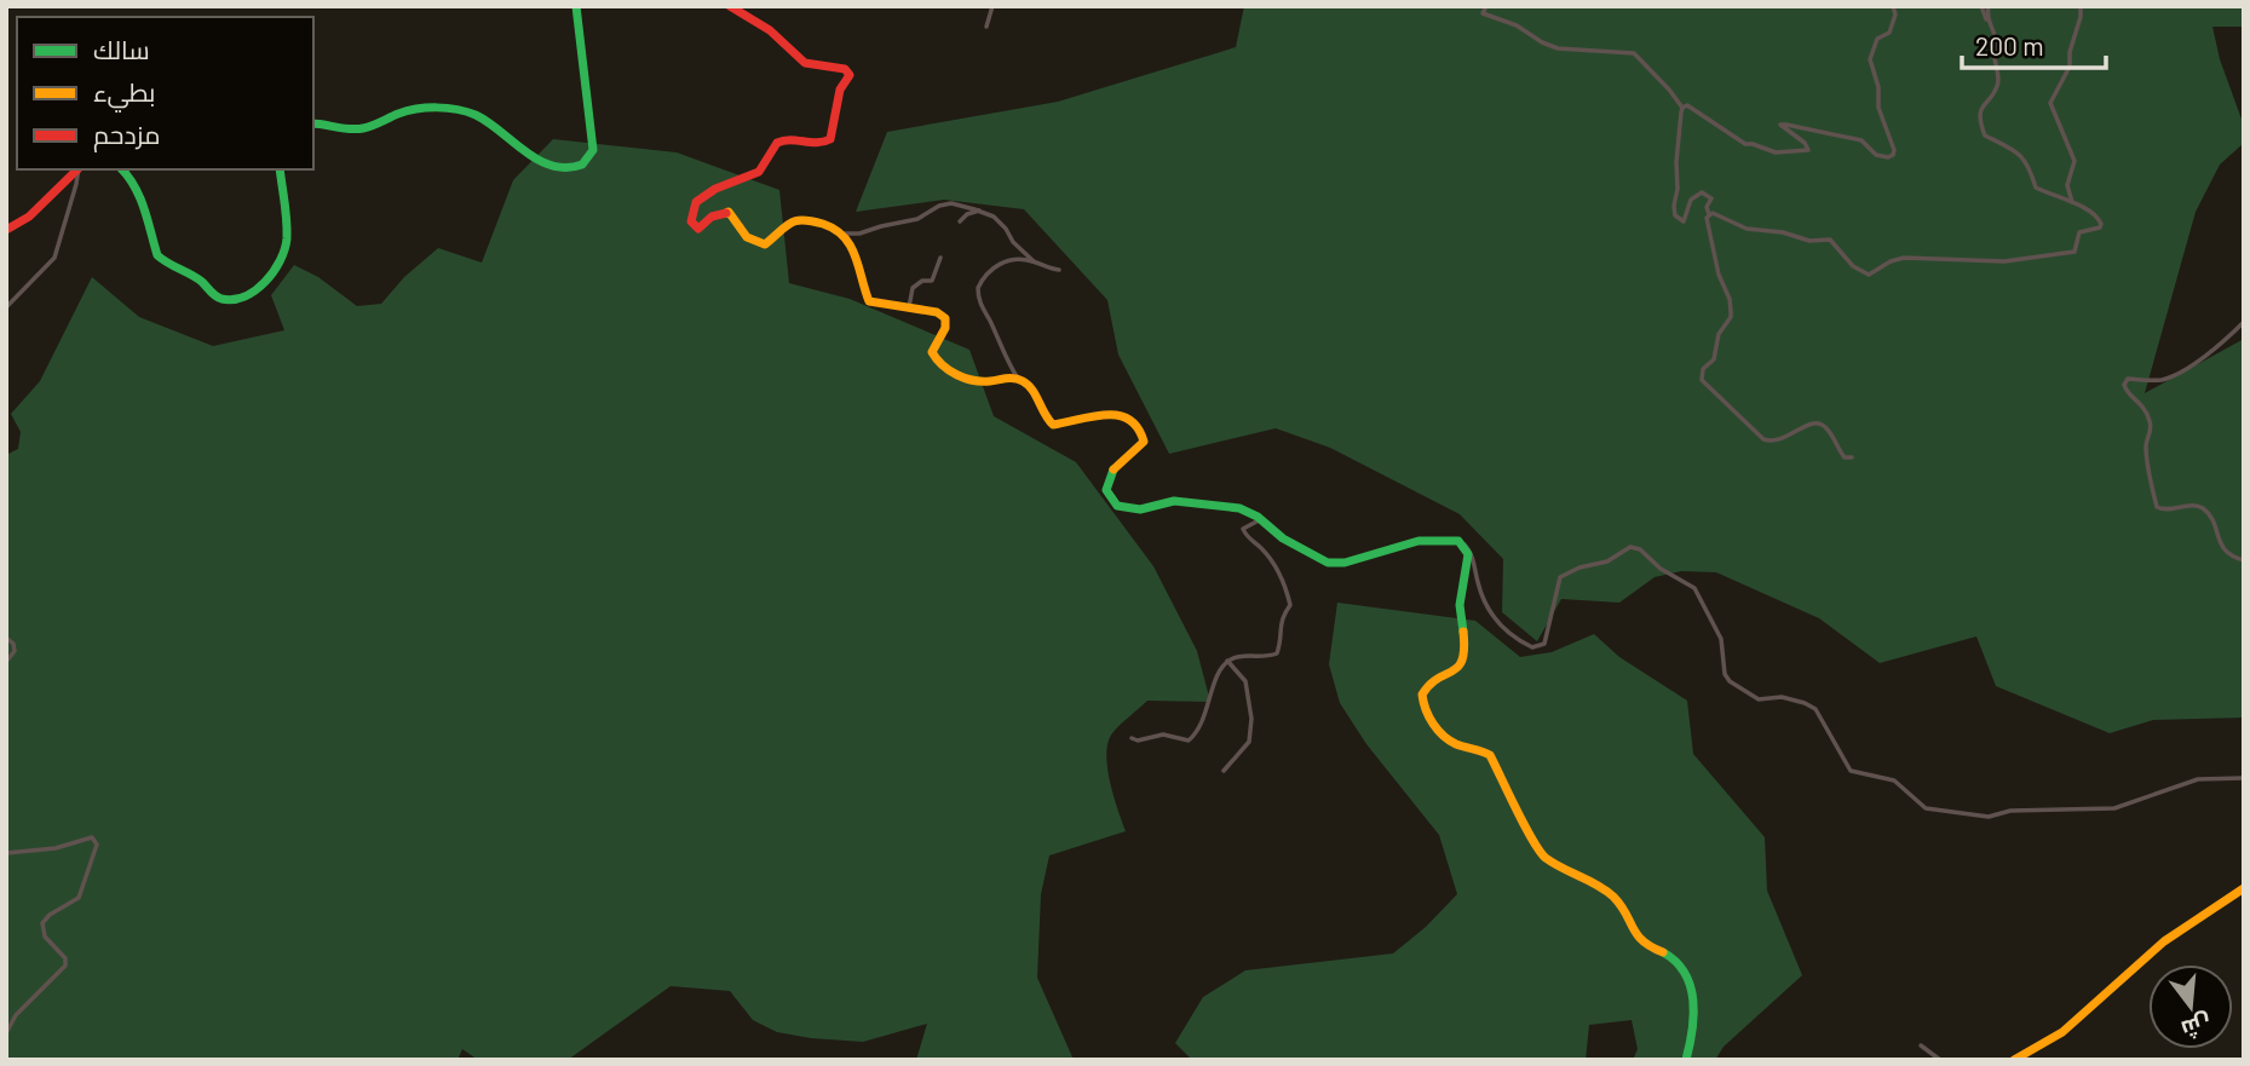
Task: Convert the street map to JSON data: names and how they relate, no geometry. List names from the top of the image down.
{
  "legend": ["سالك", "بطيء", "مزدحم"],
  "scale_bar": "200 m",
  "north": "bottom"
}
